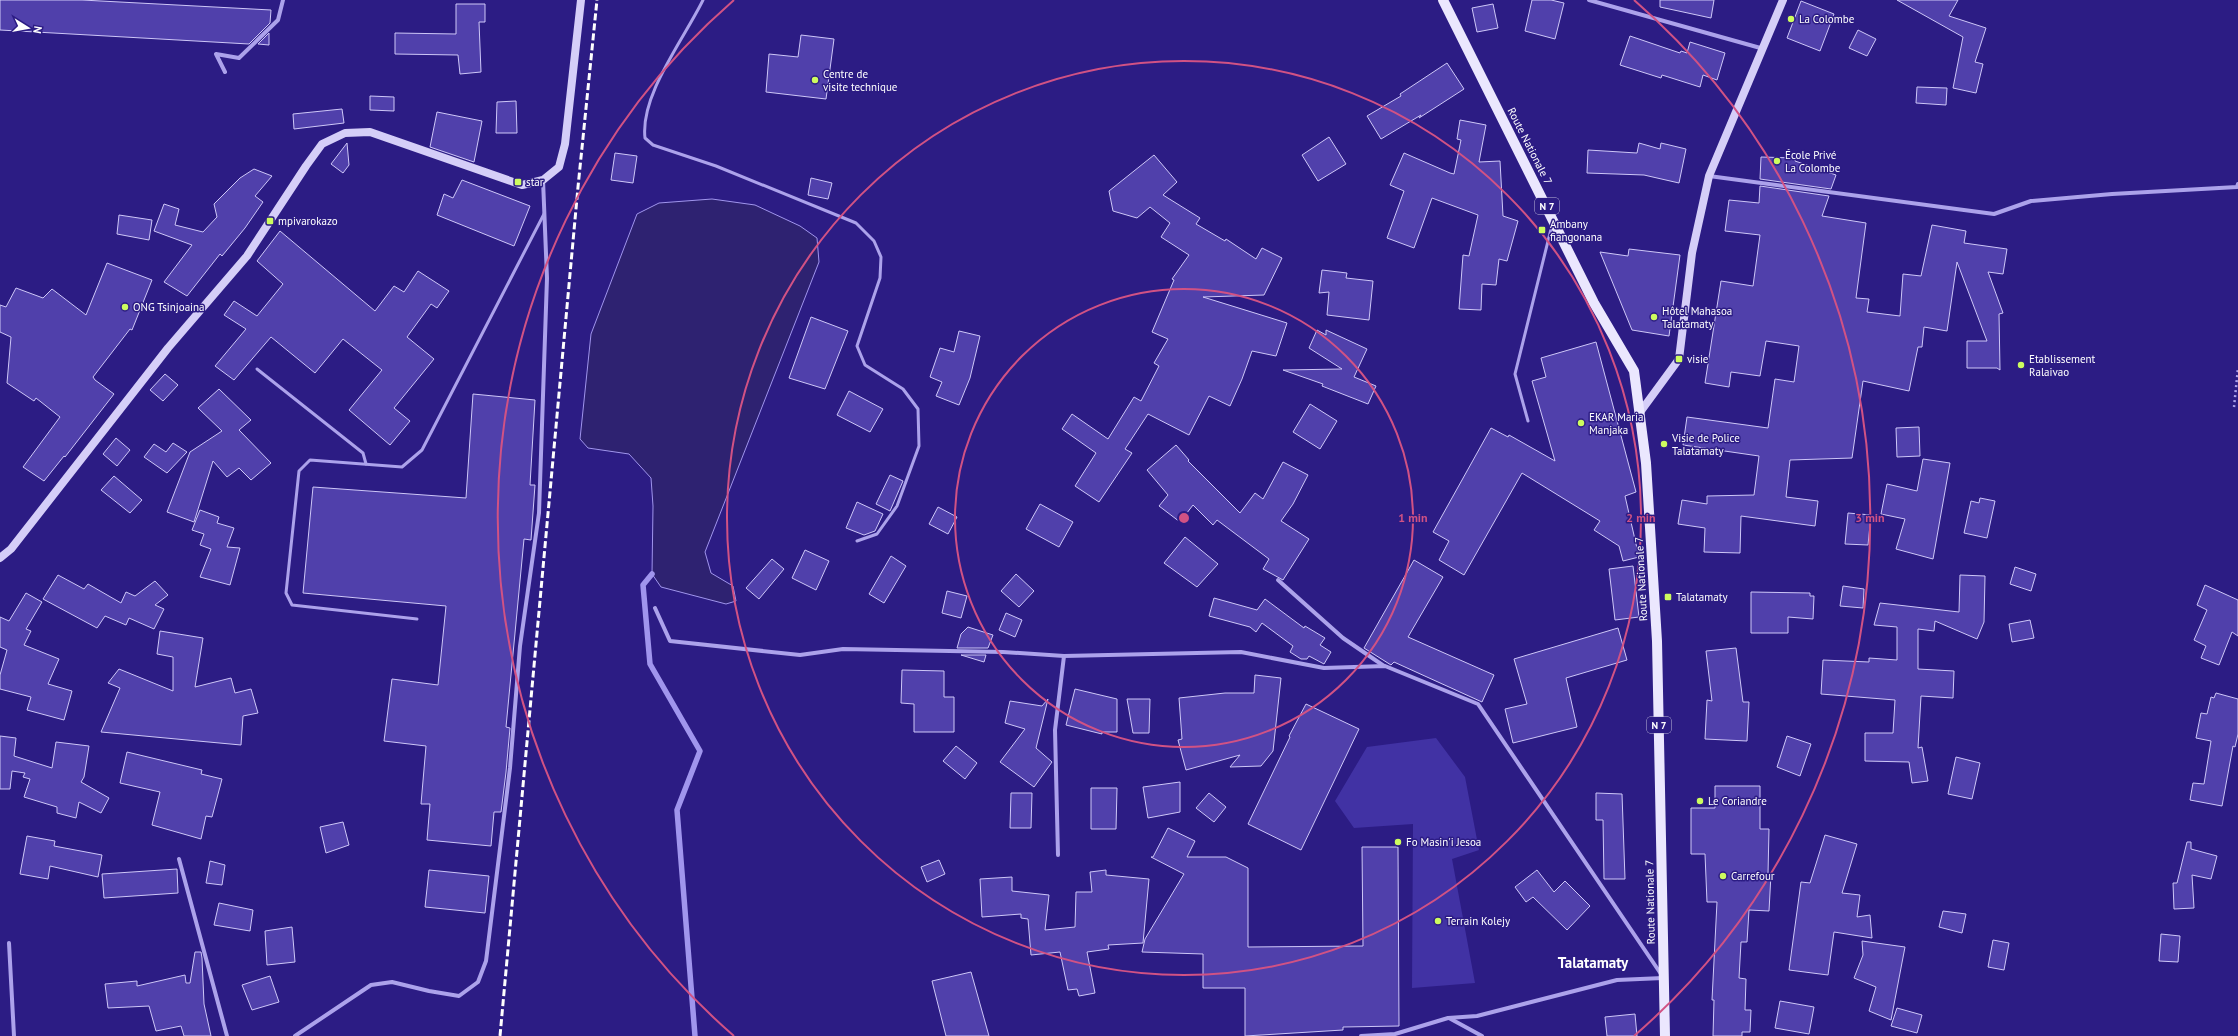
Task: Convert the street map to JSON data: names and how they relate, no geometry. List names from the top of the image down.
{
  "streets": {
    "main road": ["Route Nationale 7", "N 7"]
  },
  "districts": ["Talatamaty"],
  "places": {
    "other": [
      "La Colombe",
      "Centre de visite technique",
      "École Privé La Colombe",
      "ONG Tsinjoaina",
      "Hôtel Mahasoa Talatamaty",
      "Etablissement Ralaivao",
      "EKAR Maria Manjaka",
      "Visie de Police Talatamaty",
      "Le Coriandre",
      "Fo Masin'i Jesoa",
      "Carrefour",
      "Terrain Kolejy"
    ],
    "transit": [
      "star",
      "mpivarokazo",
      "Ambany fiangonana",
      "visie",
      "Talatamaty"
    ]
  },
  "north": "right",
  "rings": ["1 min", "2 min", "3 min"]
}
